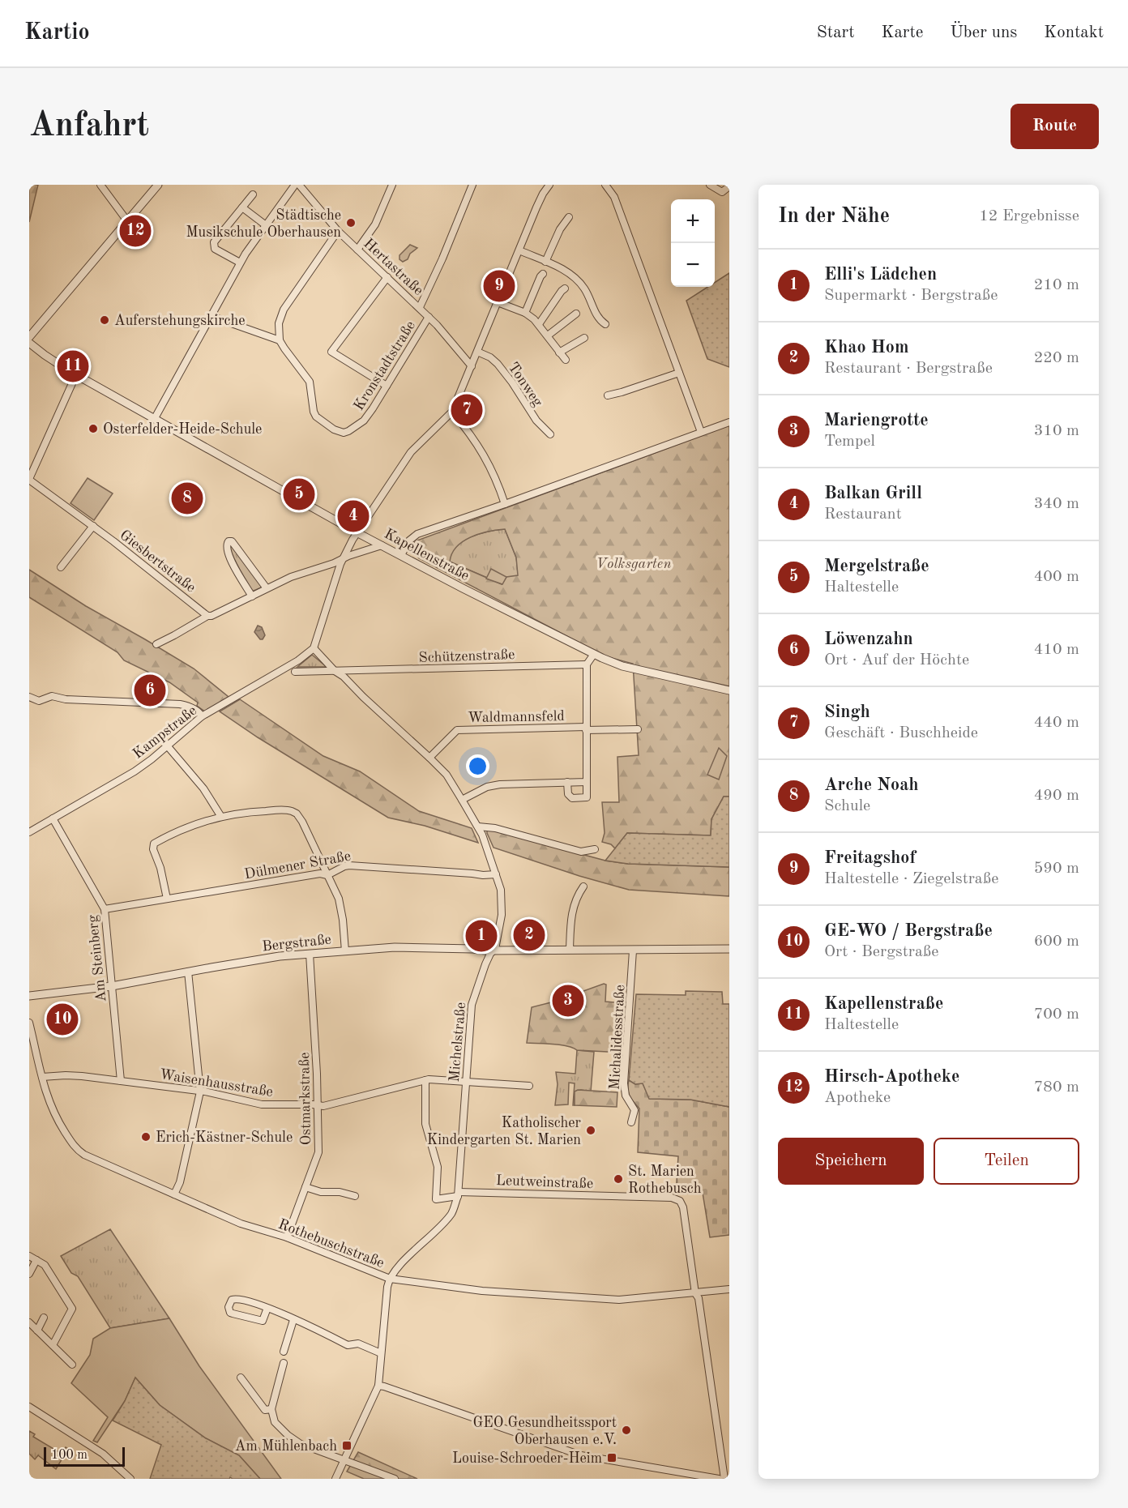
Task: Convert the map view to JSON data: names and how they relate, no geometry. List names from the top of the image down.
{
  "streets": {
    "street": [
      "Hertastraße",
      "Kronstadtstraße",
      "Tonweg",
      "Kapellenstraße",
      "Giesbertstraße",
      "Schützenstraße",
      "Waldmannsfeld",
      "Kampstraße",
      "Dülmener Straße",
      "Bergstraße",
      "Am Steinberg",
      "Michalidesstraße",
      "Michelstraße",
      "Waisenhausstraße",
      "Ostmarkstraße",
      "Leutweinstraße",
      "Rothebuschstraße"
    ]
  },
  "crossings": [
    ["Hertastraße", "Kronstadtstraße"],
    ["Schützenstraße", "Michelstraße"],
    ["Waldmannsfeld", "Michelstraße"],
    ["Kampstraße", "Am Steinberg"],
    ["Dülmener Straße", "Am Steinberg"],
    ["Dülmener Straße", "Michelstraße"],
    ["Bergstraße", "Am Steinberg"],
    ["Bergstraße", "Michalidesstraße"],
    ["Bergstraße", "Michelstraße"],
    ["Bergstraße", "Ostmarkstraße"],
    ["Am Steinberg", "Waisenhausstraße"],
    ["Michelstraße", "Waisenhausstraße"],
    ["Michelstraße", "Leutweinstraße"],
    ["Waisenhausstraße", "Ostmarkstraße"],
    ["Waisenhausstraße", "Rothebuschstraße"],
    ["Ostmarkstraße", "Rothebuschstraße"],
    ["Leutweinstraße", "Rothebuschstraße"]
  ],
  "parks": ["Volksgarten"],
  "places": {
    "other": [
      "Städtische Musikschule Oberhausen",
      "Auferstehungskirche",
      "Osterfelder-Heide-Schule",
      "Katholischer Kindergarten St. Marien",
      "Erich-Kästner-Schule",
      "St. Marien Rothebusch",
      "GEO Gesundheitssport Oberhausen e.V."
    ],
    "transit": ["Am Mühlenbach", "Louise-Schroeder-Heim"]
  },
  "scale_bar": "100 m",
  "page": {
    "header": "Kartio",
    "nav": [
      "Start",
      "Karte",
      "Über uns",
      "Kontakt"
    ],
    "buttons": [
      "Route",
      ["Speichern", "Teilen"]
    ],
    "title": "Anfahrt",
    "heading": ["In der Nähe", "12 Ergebnisse"],
    "map_buttons": ["+", "−"],
    "pins": [
      "12",
      "9",
      "11",
      "7",
      "5",
      "8",
      "4",
      "6",
      "2",
      "1",
      "3",
      "10"
    ],
    "list": [
      {
        "mark": "1",
        "name": "Elli's Lädchen",
        "note": "Supermarkt · Bergstraße",
        "value": "210 m"
      },
      {
        "mark": "2",
        "name": "Khao Hom",
        "note": "Restaurant · Bergstraße",
        "value": "220 m"
      },
      {
        "mark": "3",
        "name": "Mariengrotte",
        "note": "Tempel",
        "value": "310 m"
      },
      {
        "mark": "4",
        "name": "Balkan Grill",
        "note": "Restaurant",
        "value": "340 m"
      },
      {
        "mark": "5",
        "name": "Mergelstraße",
        "note": "Haltestelle",
        "value": "400 m"
      },
      {
        "mark": "6",
        "name": "Löwenzahn",
        "note": "Ort · Auf der Höchte",
        "value": "410 m"
      },
      {
        "mark": "7",
        "name": "Singh",
        "note": "Geschäft · Buschheide",
        "value": "440 m"
      },
      {
        "mark": "8",
        "name": "Arche Noah",
        "note": "Schule",
        "value": "490 m"
      },
      {
        "mark": "9",
        "name": "Freitagshof",
        "note": "Haltestelle · Ziegelstraße",
        "value": "590 m"
      },
      {
        "mark": "10",
        "name": "GE-WO / Bergstraße",
        "note": "Ort · Bergstraße",
        "value": "600 m"
      },
      {
        "mark": "11",
        "name": "Kapellenstraße",
        "note": "Haltestelle",
        "value": "700 m"
      },
      {
        "mark": "12",
        "name": "Hirsch-Apotheke",
        "note": "Apotheke",
        "value": "780 m"
      }
    ],
    "scale": "100 m"
  }
}
